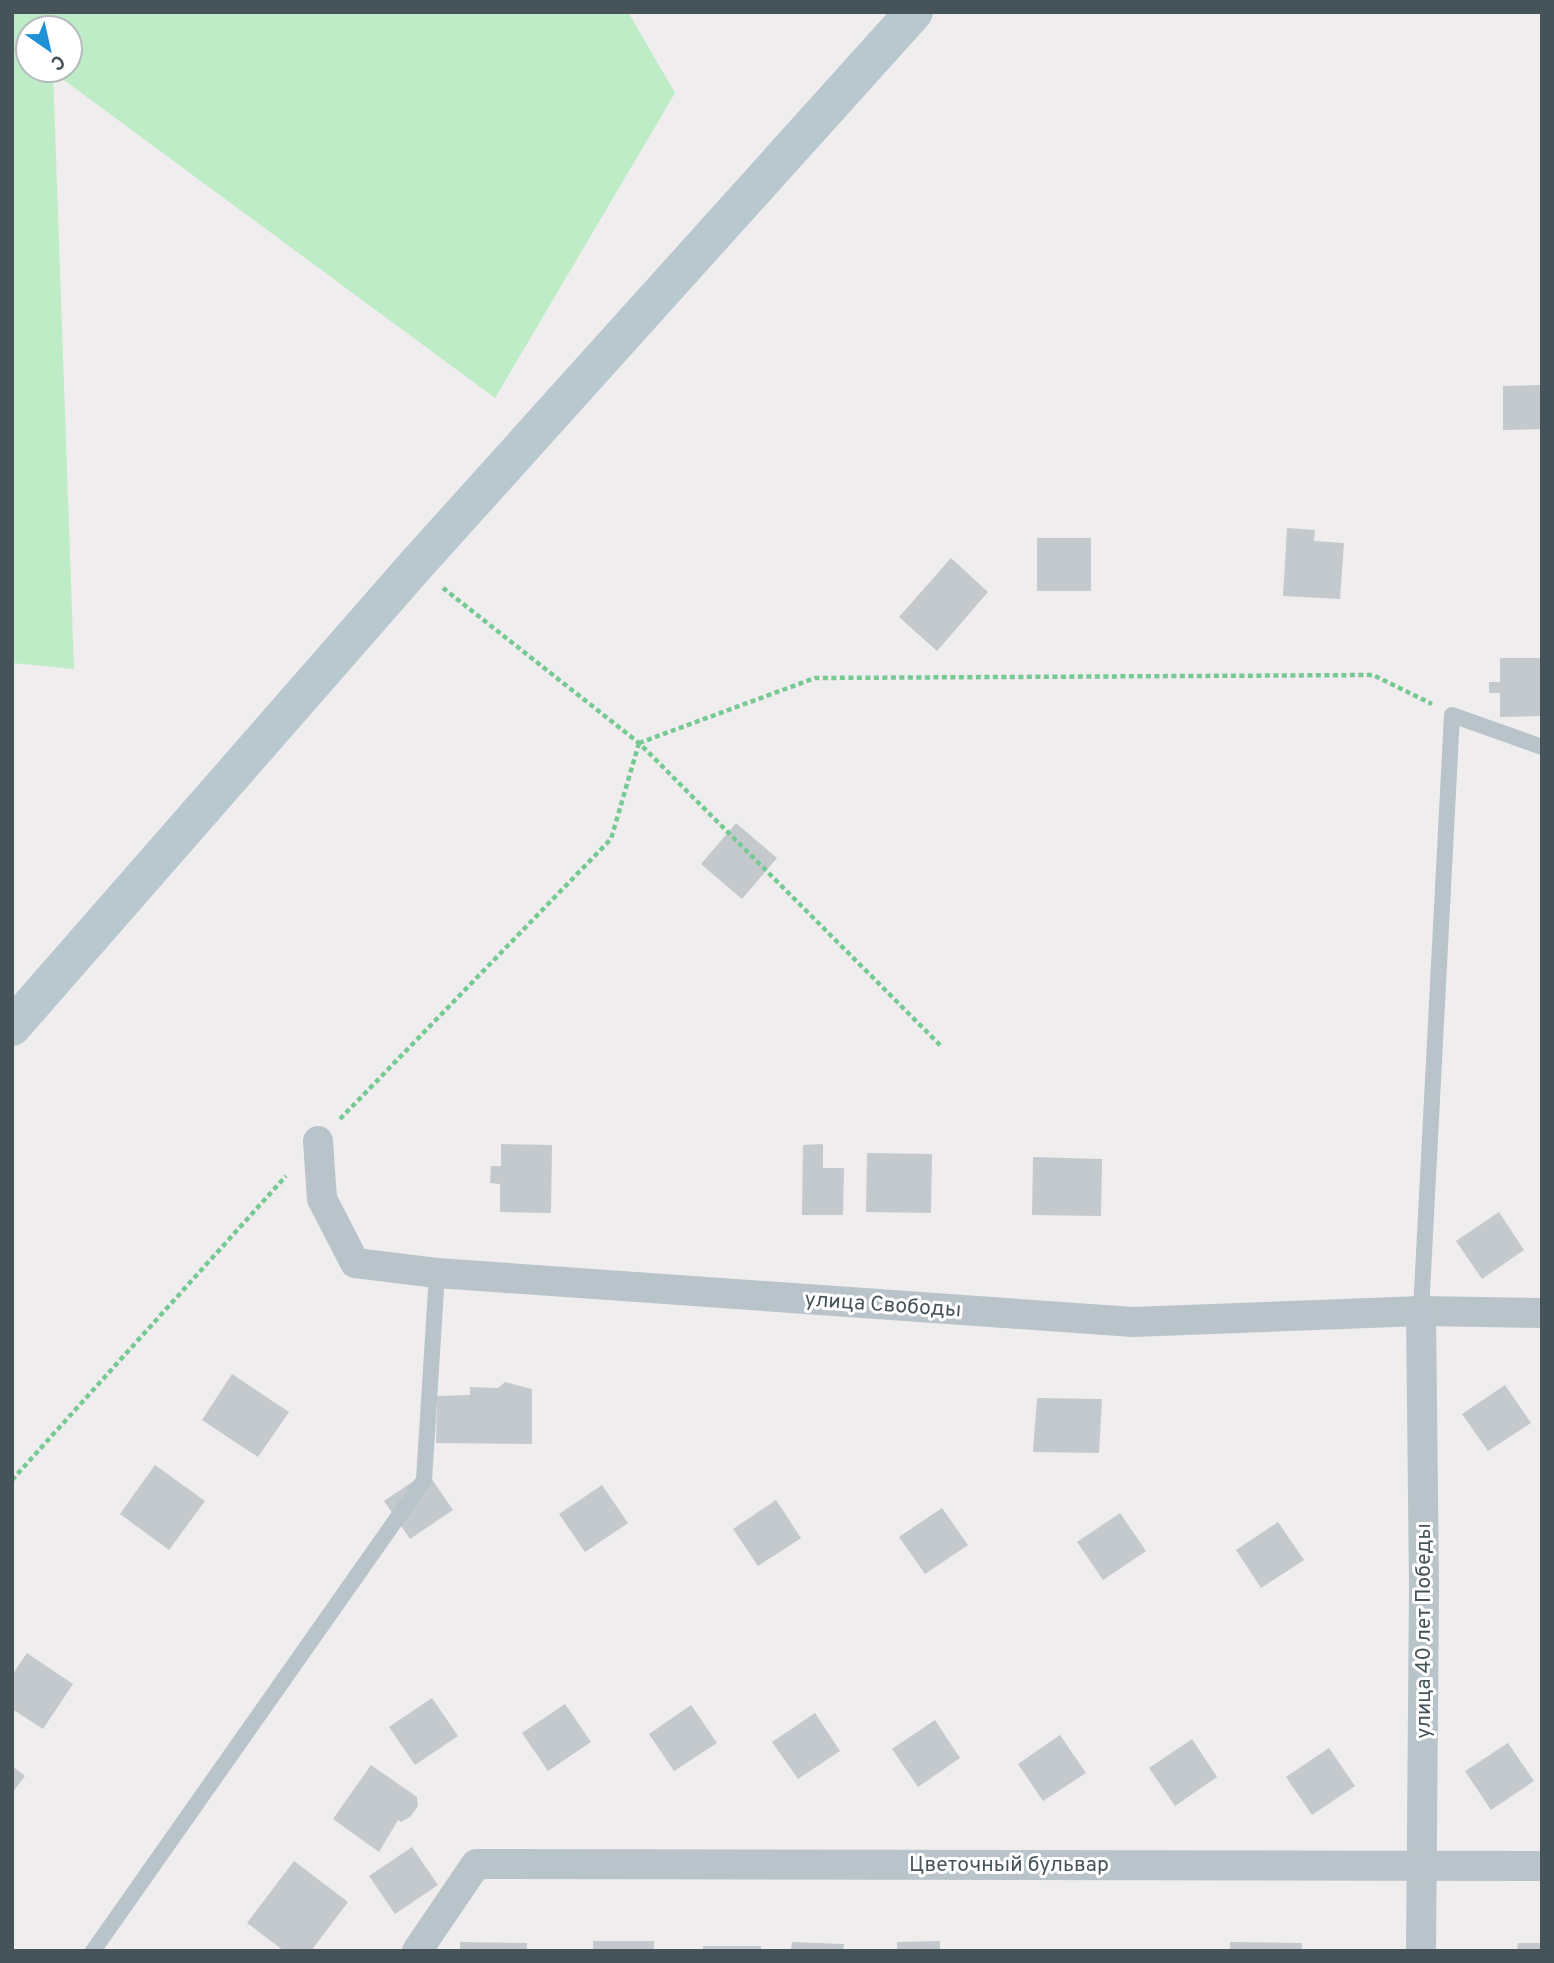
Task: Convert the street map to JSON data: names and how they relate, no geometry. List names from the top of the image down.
{
  "streets": {
    "street": ["улица Свободы", "улица 40 лет Победы", "Цветочный бульвар"]
  },
  "crossings": [
    ["улица Свободы", "улица 40 лет Победы"],
    ["улица 40 лет Победы", "Цветочный бульвар"]
  ],
  "north": "bottom right"
}
